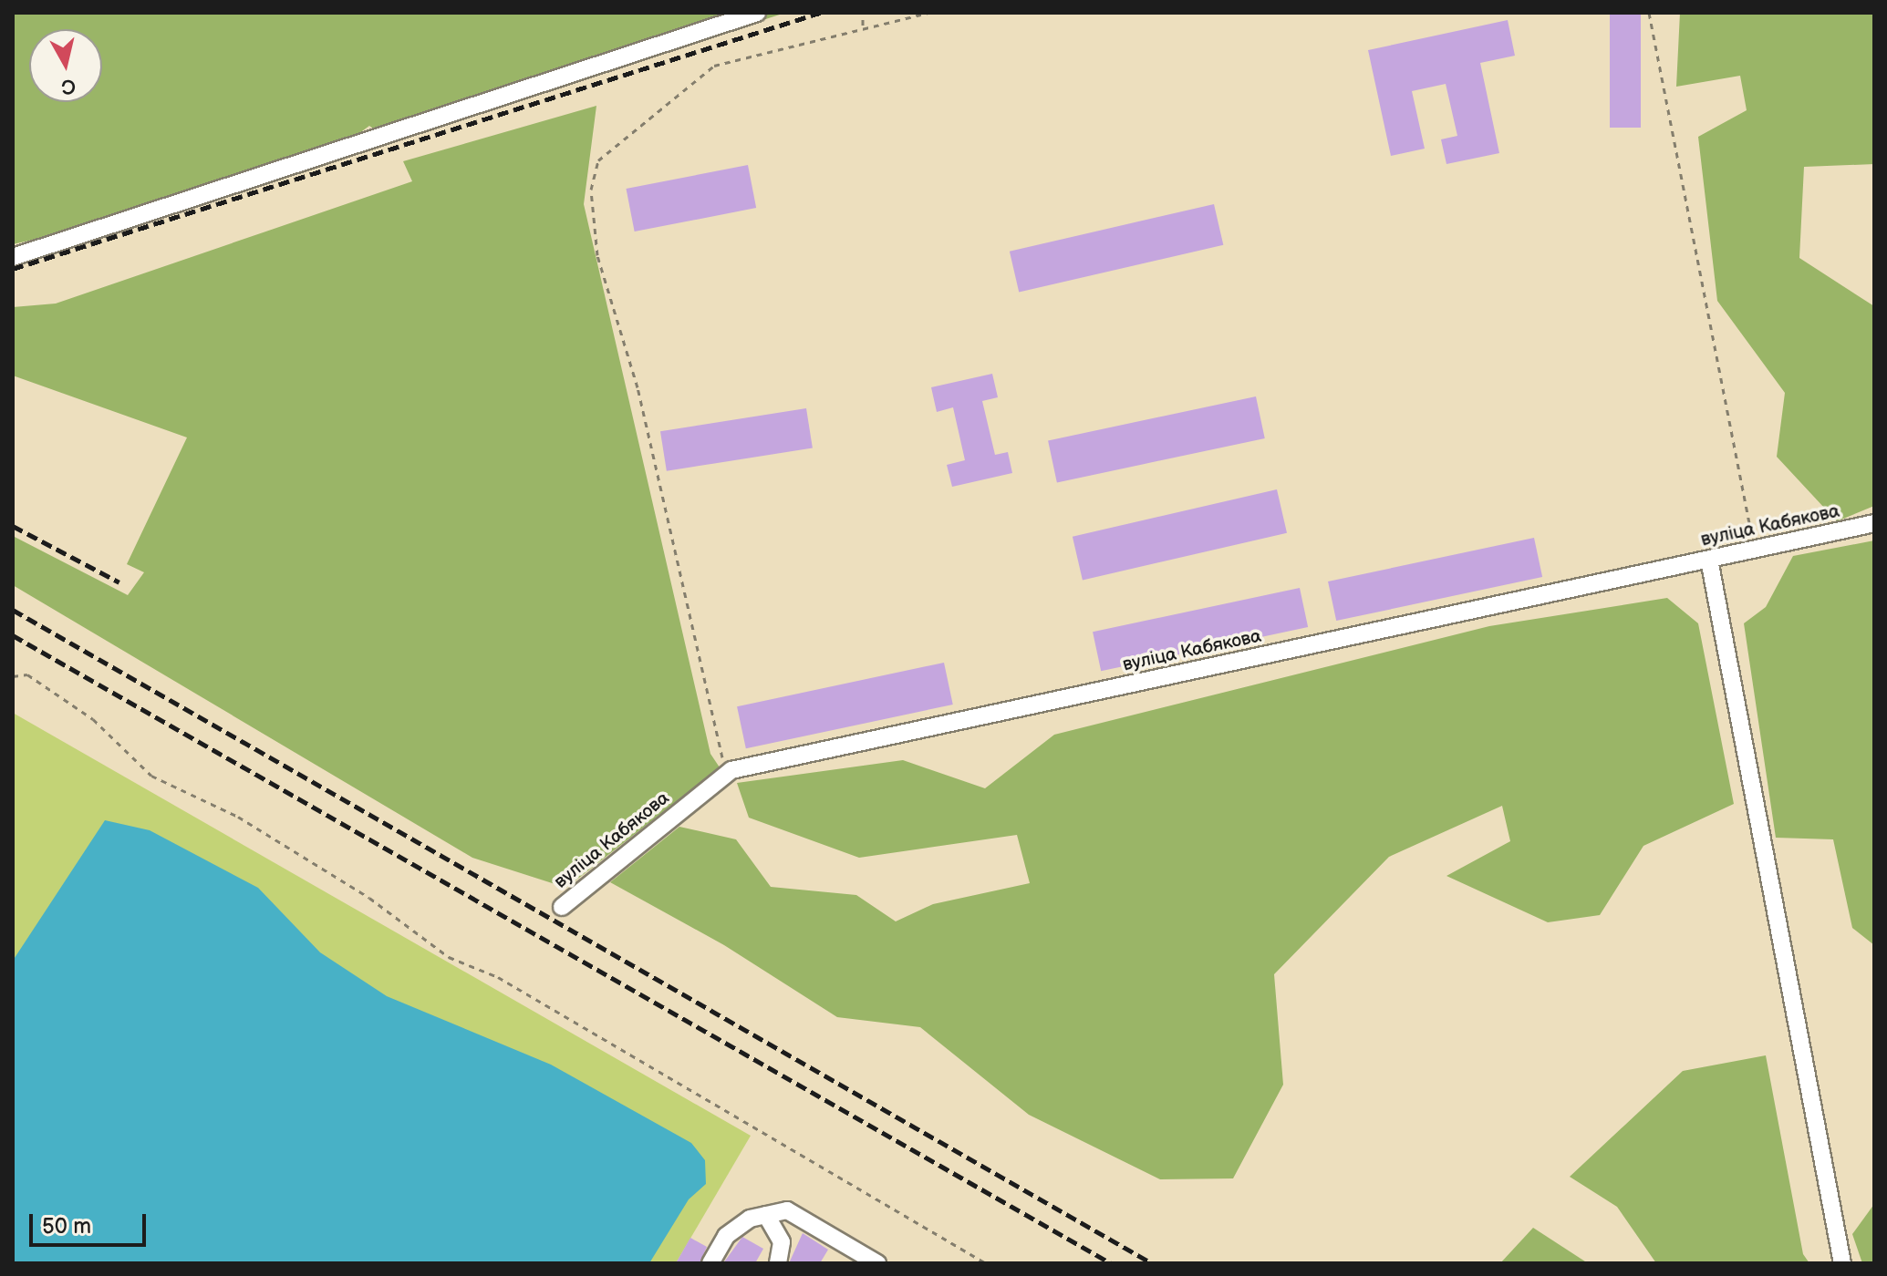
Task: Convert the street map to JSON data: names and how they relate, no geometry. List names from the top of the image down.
{
  "streets": {
    "street": ["вуліца Кабякова"]
  },
  "scale_bar": "50 m",
  "north": "bottom"
}
